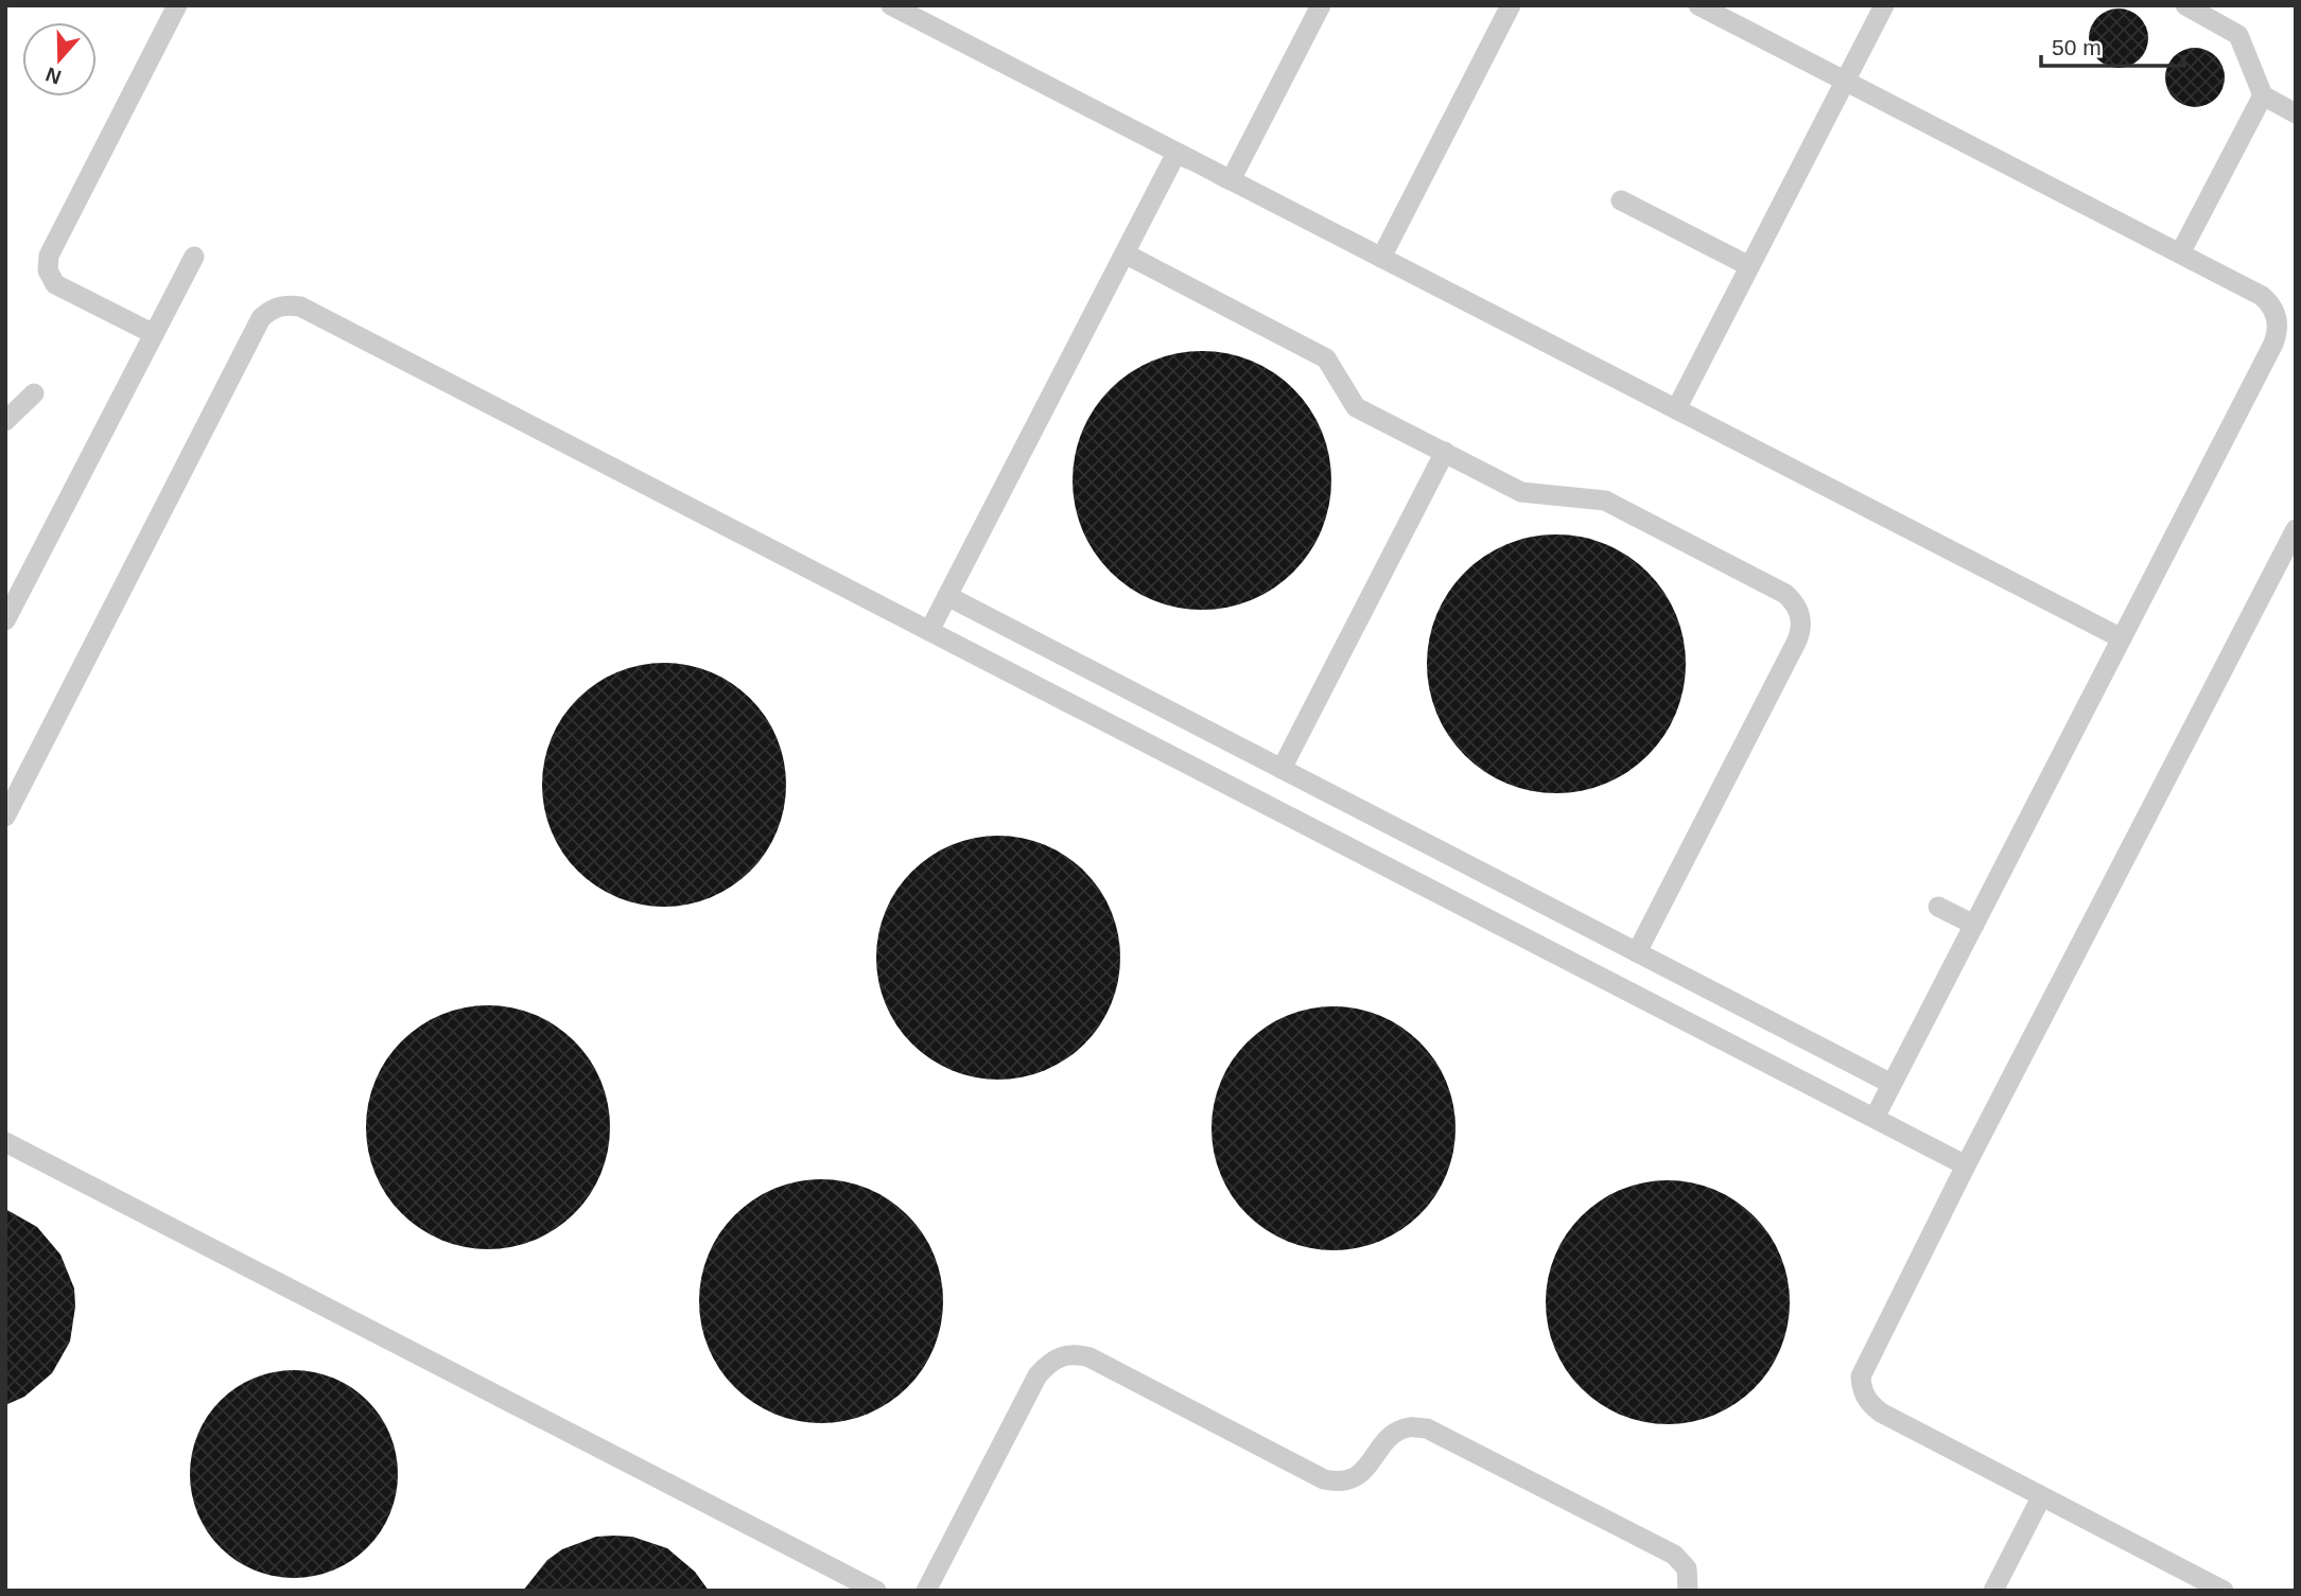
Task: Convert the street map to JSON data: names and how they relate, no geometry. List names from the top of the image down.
{
  "scale_bar": "50 m",
  "north": "bottom"
}
